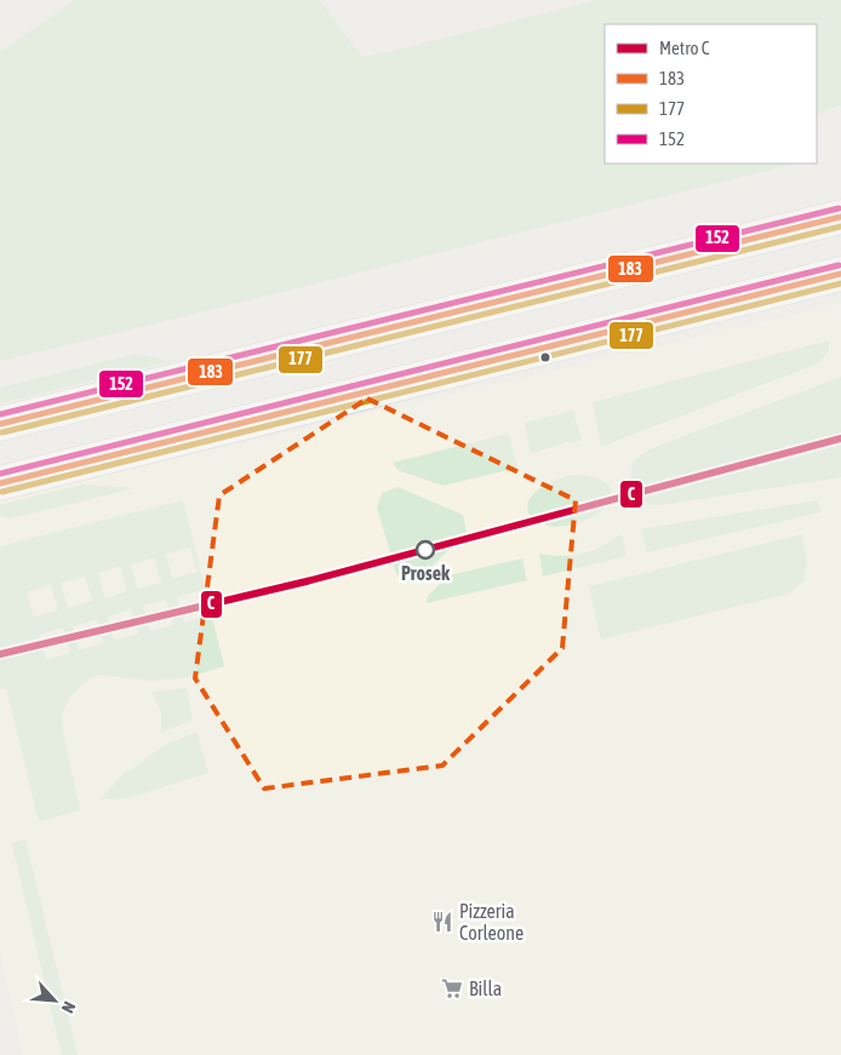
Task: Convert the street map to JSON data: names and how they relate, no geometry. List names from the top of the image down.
{
  "places": {
    "other": ["Prosek"],
    "restaurant": ["Pizzeria Corleone"],
    "supermarket": ["Billa"]
  },
  "lines": [
    "transit line 152",
    "transit line 183",
    "transit line 177",
    "metro line C"
  ],
  "legend": [
    "Metro C",
    "183",
    "177",
    "152"
  ],
  "north": "bottom right"
}
